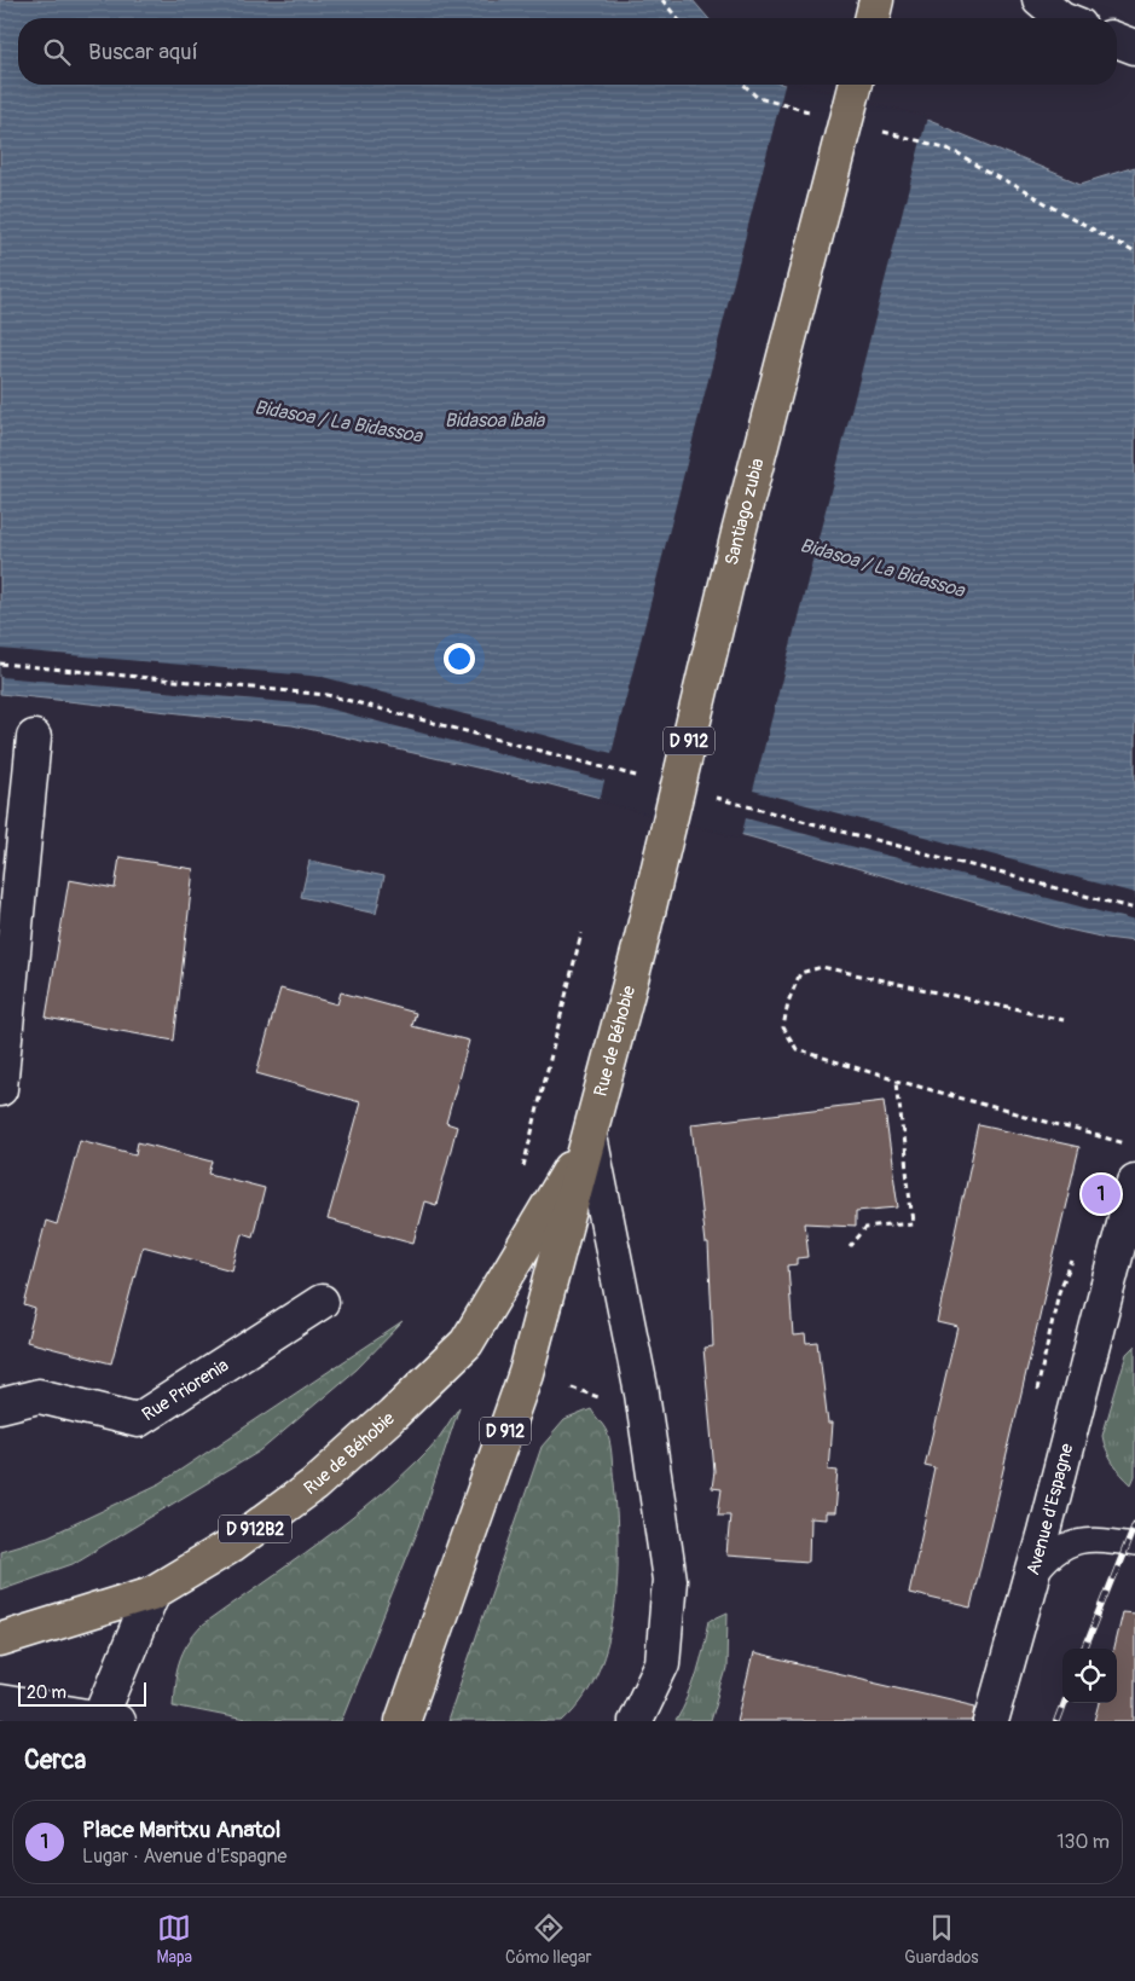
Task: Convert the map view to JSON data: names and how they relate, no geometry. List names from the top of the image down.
{
  "streets": {
    "main road": [
      "Santiago zubia",
      "D 912",
      "Rue de Béhobie",
      "D 912B2"
    ],
    "street": ["Rue Priorenia", "Avenue d'Espagne"]
  },
  "crossings": [
    ["Santiago zubia", "Rue de Béhobie"]
  ],
  "water": ["Bidasoa ibaia", "Bidasoa / La Bidassoa"],
  "scale_bar": "20 m",
  "page": {
    "search": "Buscar aquí",
    "pins": "1",
    "scale": "20 m",
    "heading": "Cerca",
    "list": [
      {
        "mark": "1",
        "name": "Place Maritxu Anatol",
        "note": "Lugar · Avenue d'Espagne",
        "value": "130 m"
      }
    ],
    "nav": ["Mapa", "Cómo llegar", "Guardados"]
  }
}
